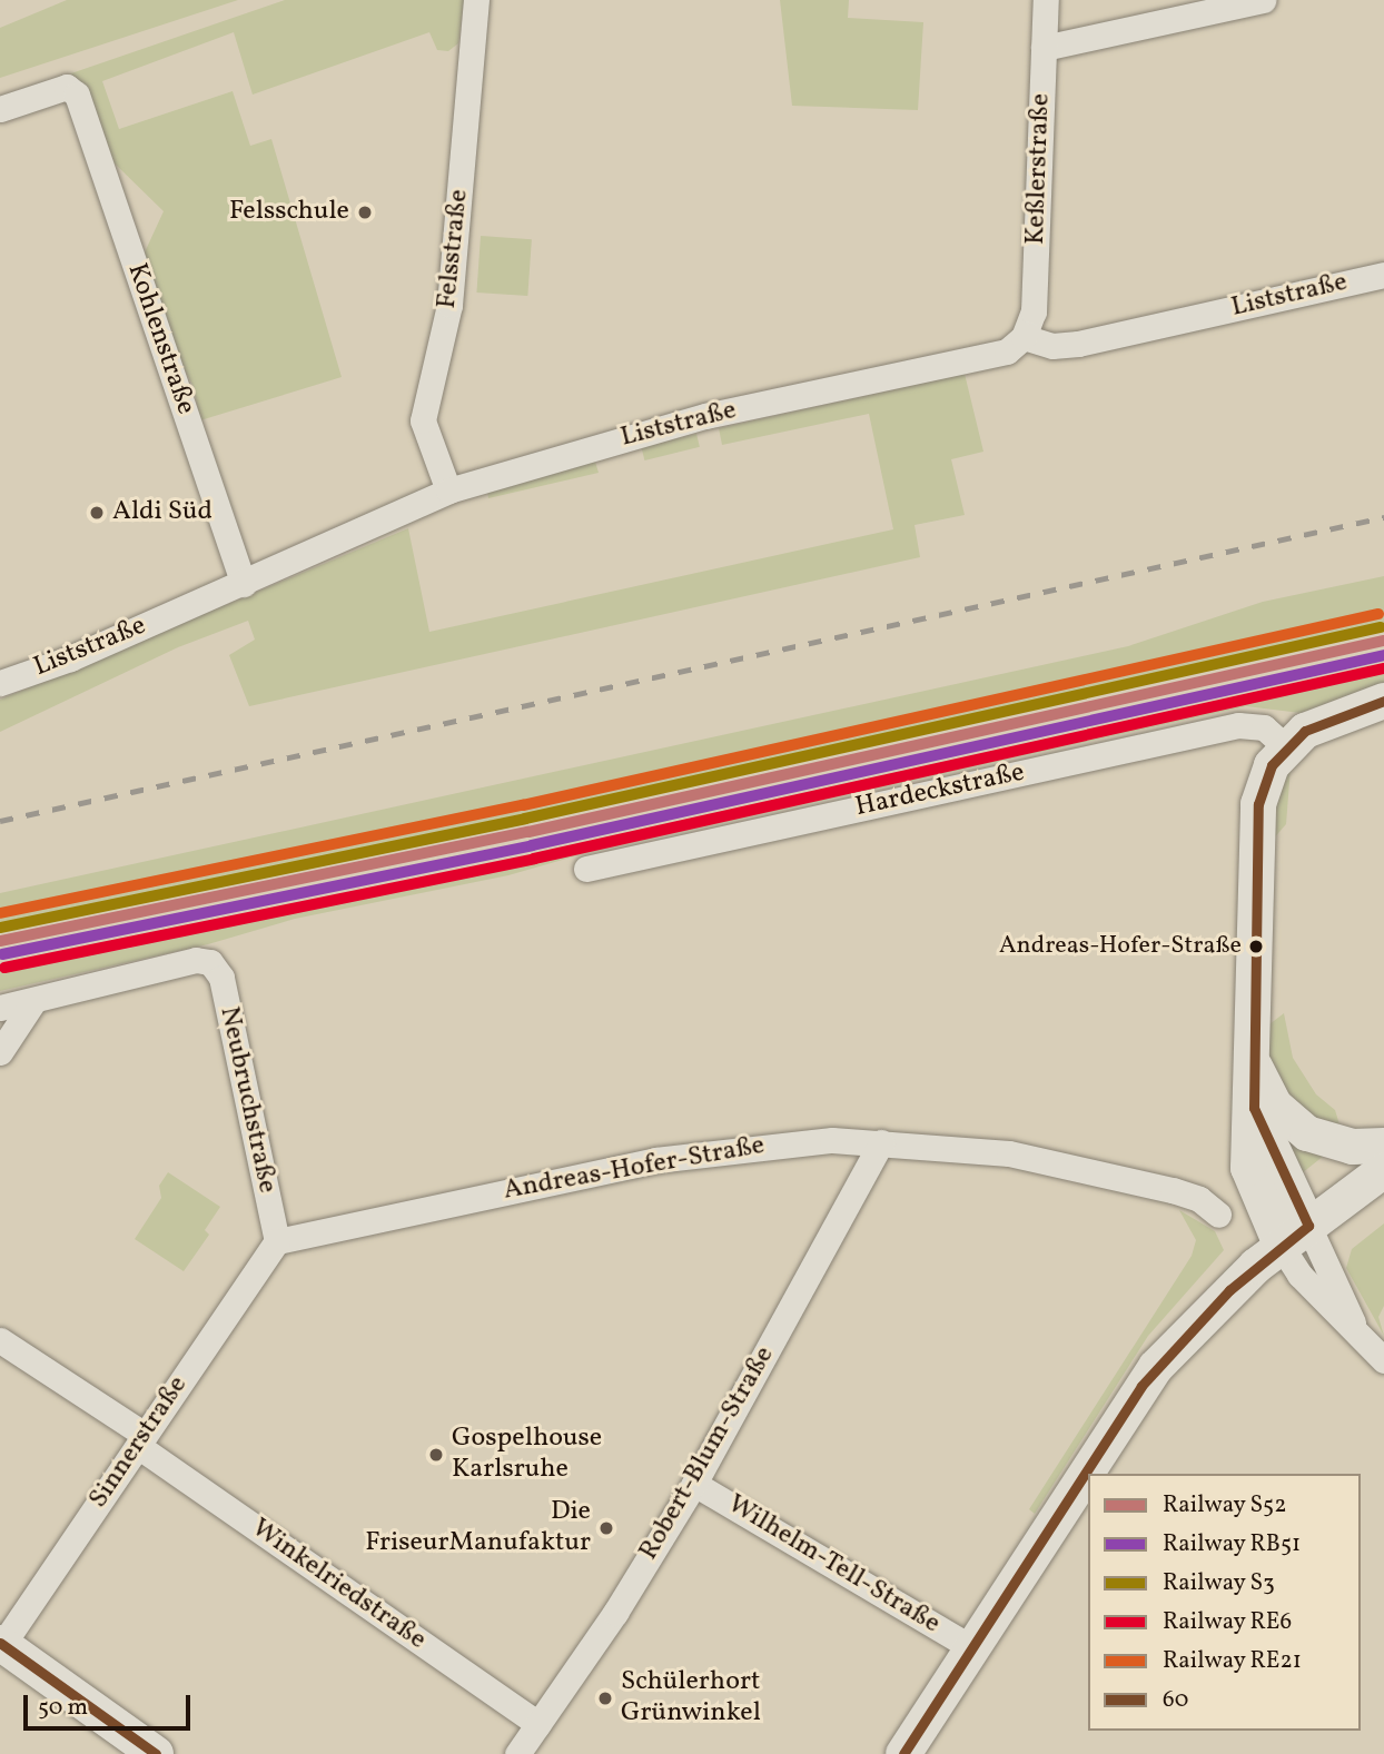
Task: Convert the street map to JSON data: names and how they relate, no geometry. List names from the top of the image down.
{
  "streets": {
    "street": [
      "Keßlerstraße",
      "Felsstraße",
      "Liststraße",
      "Kohlenstraße",
      "Hardeckstraße",
      "Neubruchstraße",
      "Andreas-Hofer-Straße",
      "Sinnerstraße",
      "Robert-Blum-Straße",
      "Wilhelm-Tell-Straße",
      "Winkelriedstraße"
    ]
  },
  "crossings": [
    ["Keßlerstraße", "Liststraße"],
    ["Felsstraße", "Liststraße"],
    ["Liststraße", "Kohlenstraße"],
    ["Neubruchstraße", "Andreas-Hofer-Straße"],
    ["Neubruchstraße", "Sinnerstraße"],
    ["Andreas-Hofer-Straße", "Sinnerstraße"],
    ["Andreas-Hofer-Straße", "Robert-Blum-Straße"],
    ["Sinnerstraße", "Winkelriedstraße"],
    ["Robert-Blum-Straße", "Wilhelm-Tell-Straße"],
    ["Robert-Blum-Straße", "Winkelriedstraße"]
  ],
  "places": [
    "Felsschule",
    "Aldi Süd",
    "Andreas-Hofer-Straße",
    "Gospelhouse Karlsruhe",
    "Die FriseurManufaktur",
    "Schülerhort Grünwinkel"
  ],
  "lines": [
    "rail line RE21",
    "rail line S3",
    "rail line S52",
    "rail line RB51",
    "rail line RE6",
    "transit line 60"
  ],
  "legend": [
    "Railway S52",
    "Railway RB51",
    "Railway S3",
    "Railway RE6",
    "Railway RE21",
    "60"
  ],
  "scale_bar": "50 m"
}
